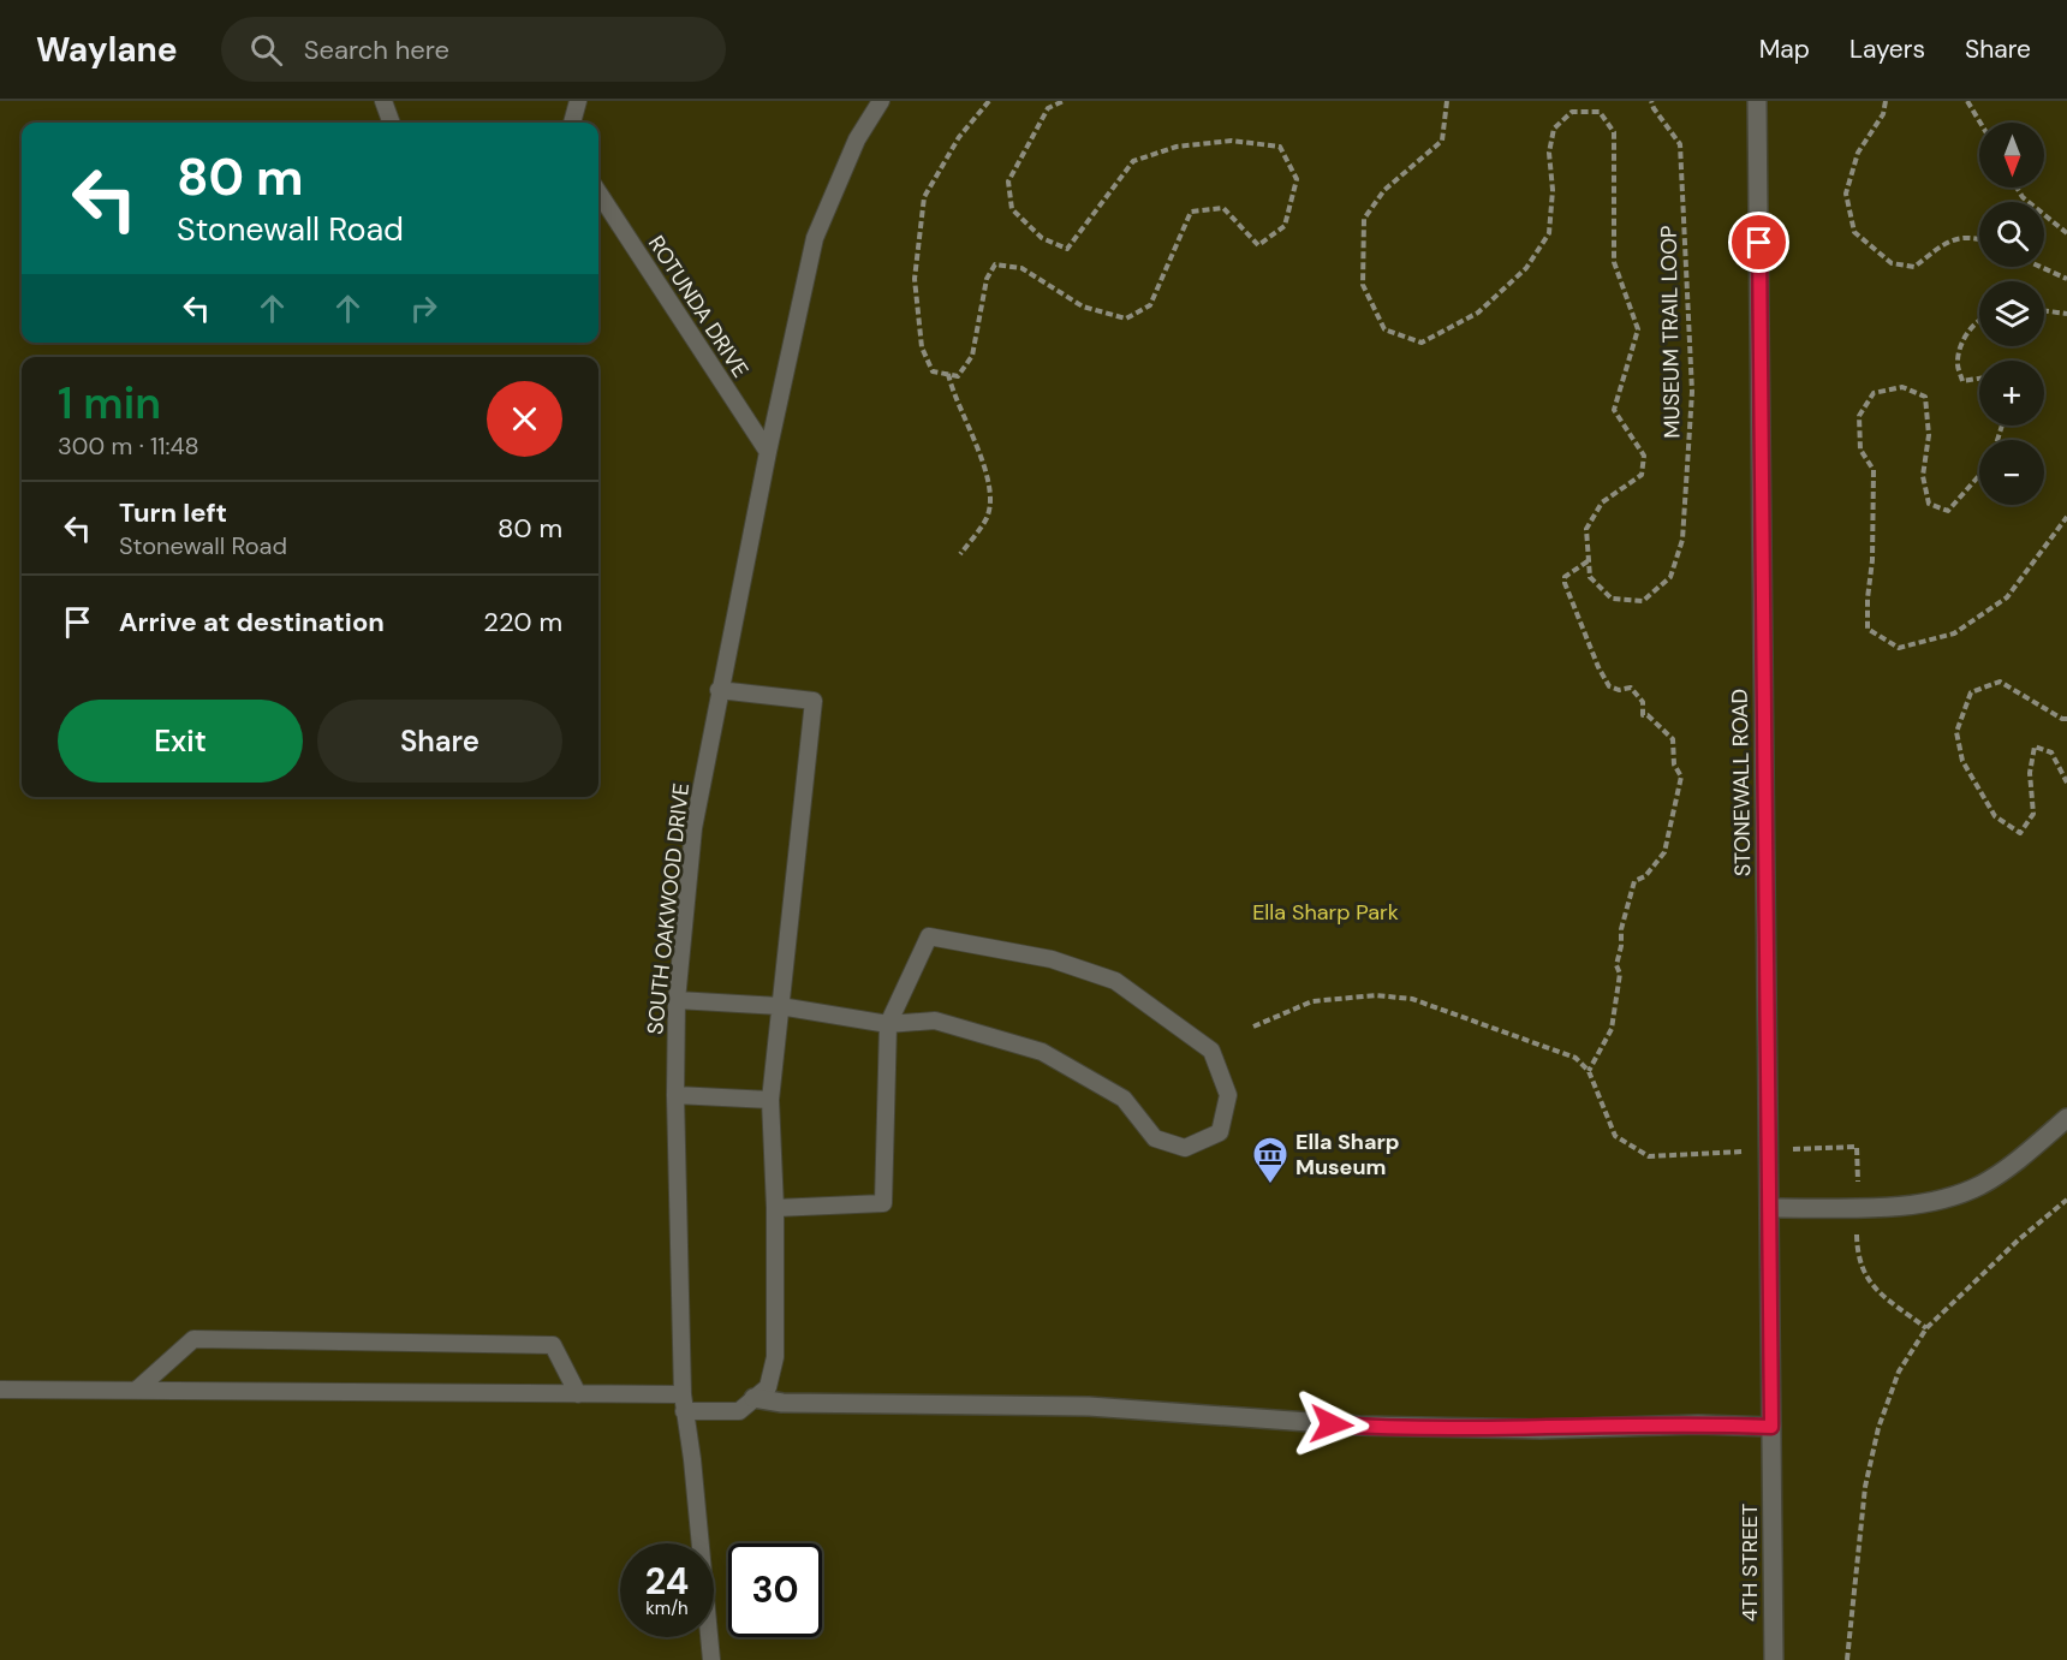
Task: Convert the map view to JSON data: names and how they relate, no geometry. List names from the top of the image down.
{
  "streets": {
    "street": ["STONEWALL ROAD", "4TH STREET"],
    "lane": ["ROTUNDA DRIVE", "SOUTH OAKWOOD DRIVE"],
    "path": ["MUSEUM TRAIL LOOP"]
  },
  "crossings": [
    ["ROTUNDA DRIVE", "SOUTH OAKWOOD DRIVE"],
    ["STONEWALL ROAD", "4TH STREET"]
  ],
  "parks": ["Ella Sharp Park"],
  "places": {
    "museum": ["Ella Sharp Museum"]
  },
  "north": "bottom",
  "page": {
    "header": "Waylane",
    "search": "Search here",
    "nav": ["Map", "Layers", "Share"],
    "map_buttons": ["+", "−"],
    "turn": ["80 m", "Stonewall Road"],
    "heading": ["1 min", "300 m · 11:48"],
    "list": [
      {
        "name": "Turn left",
        "note": "Stonewall Road",
        "value": "80 m"
      },
      {
        "name": "Arrive at destination",
        "value": "220 m"
      }
    ],
    "buttons": ["Exit", "Share"],
    "speed": "24 km/h",
    "limit": "30"
  }
}
